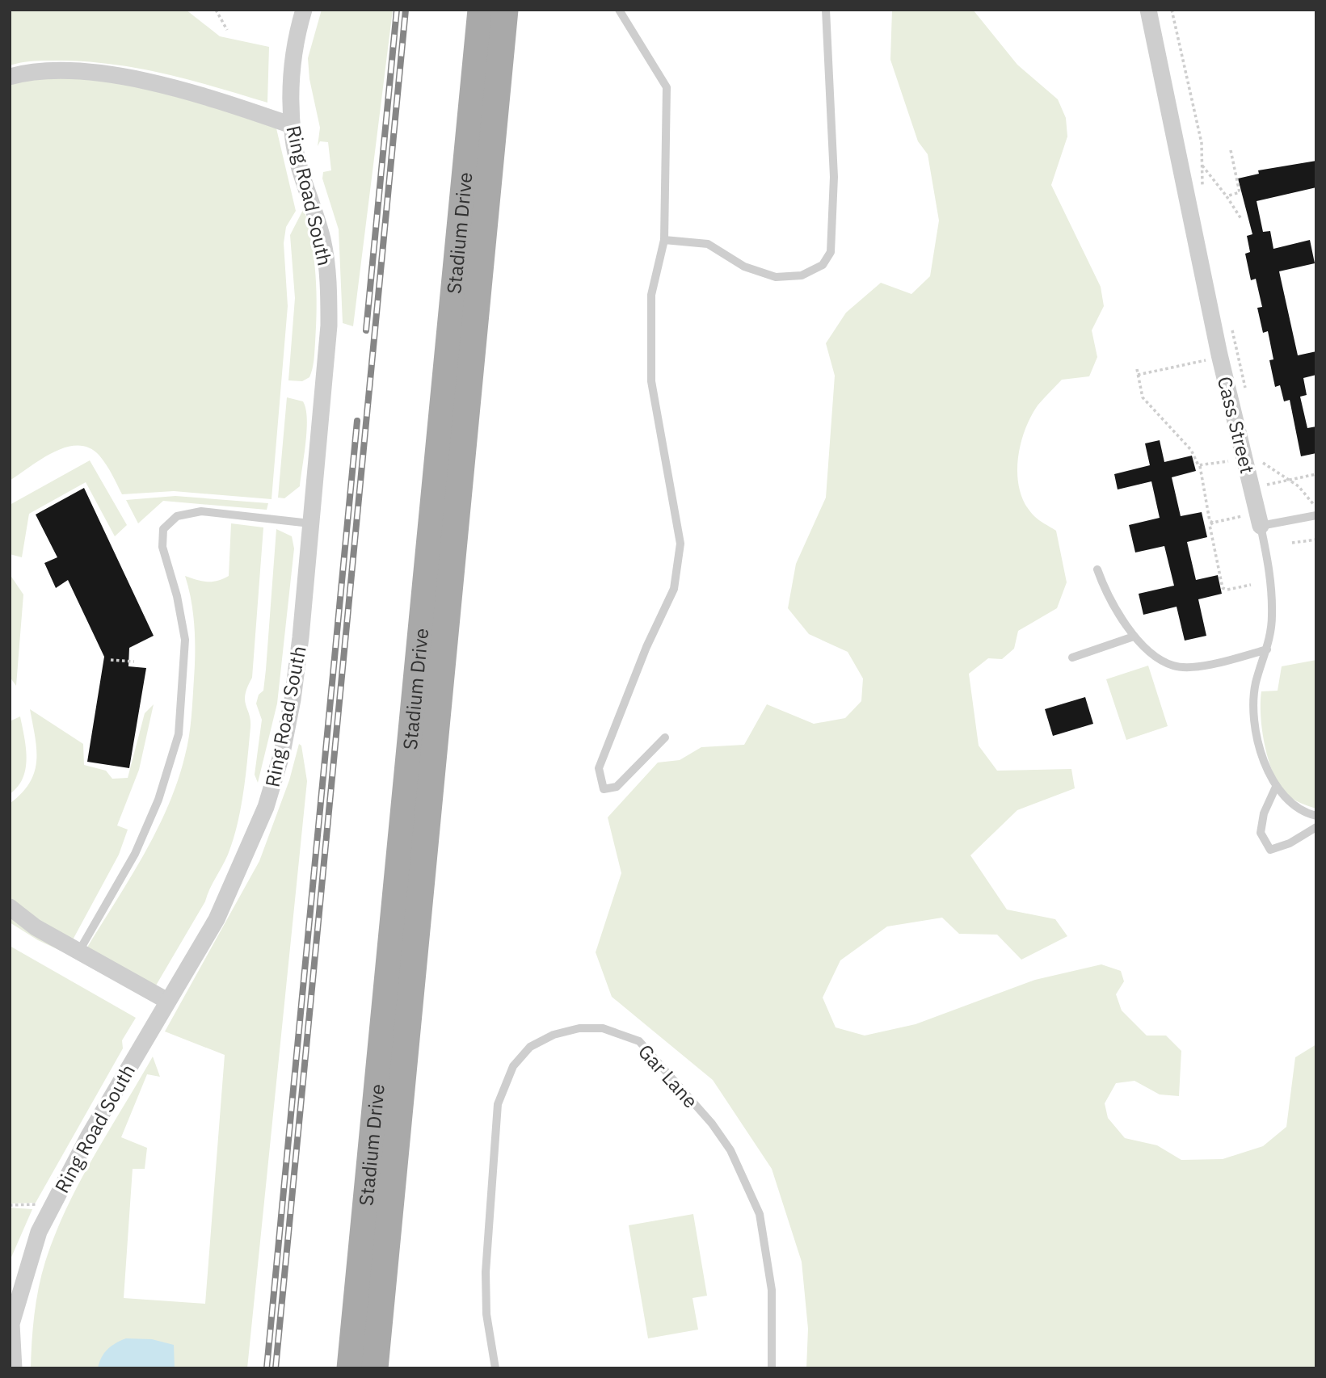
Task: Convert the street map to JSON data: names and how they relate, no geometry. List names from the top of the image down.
{
  "streets": {
    "main road": ["Stadium Drive"],
    "street": ["Ring Road South", "Cass Street"],
    "lane": ["Gar Lane"]
  }
}
